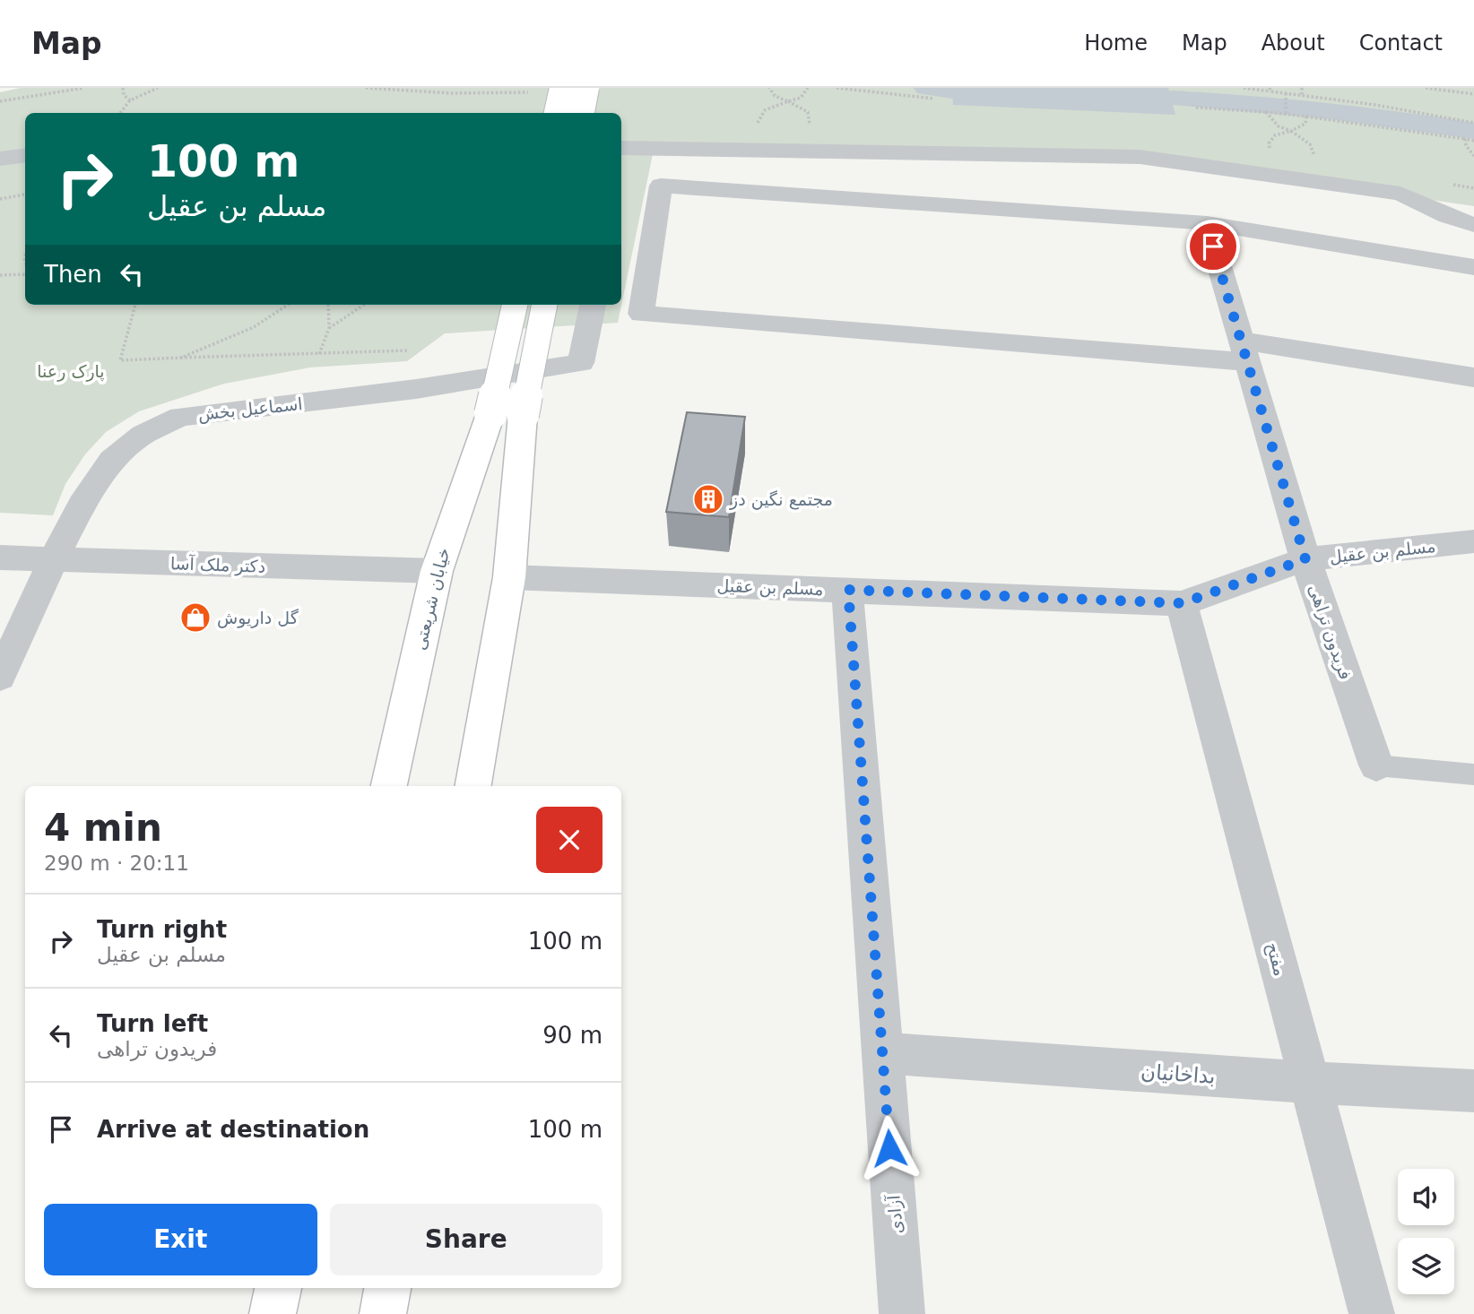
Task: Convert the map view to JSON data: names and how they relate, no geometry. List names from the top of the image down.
{
  "streets": {
    "main road": ["خیابان شریعتی"],
    "street": [
      "اسماعیل بخش",
      "مسلم بن عقیل",
      "دکتر ملک آسا",
      "فریدون تراهی",
      "مفتح",
      "بداخانیان",
      "آزادی"
    ]
  },
  "crossings": [
    ["اسماعیل بخش", "دکتر ملک آسا"],
    ["مسلم بن عقیل", "فریدون تراهی"],
    ["مسلم بن عقیل", "مفتح"],
    ["مسلم بن عقیل", "آزادی"],
    ["دکتر ملک آسا", "خیابان شریعتی"],
    ["مفتح", "بداخانیان"],
    ["بداخانیان", "آزادی"]
  ],
  "parks": ["پارک رعنا"],
  "places": {
    "building": ["مجتمع نگین دز"],
    "shop": ["گل داریوش"]
  },
  "page": {
    "header": "Map",
    "nav": [
      "Home",
      "Map",
      "About",
      "Contact"
    ],
    "turn": ["100 m", "مسلم بن عقیل"],
    "then": "Then",
    "heading": ["4 min", "290 m · 20:11"],
    "list": [
      {
        "name": "Turn right",
        "note": "مسلم بن عقیل",
        "value": "100 m"
      },
      {
        "name": "Turn left",
        "note": "فریدون تراهی",
        "value": "90 m"
      },
      {
        "name": "Arrive at destination",
        "value": "100 m"
      }
    ],
    "buttons": ["Exit", "Share"]
  }
}
